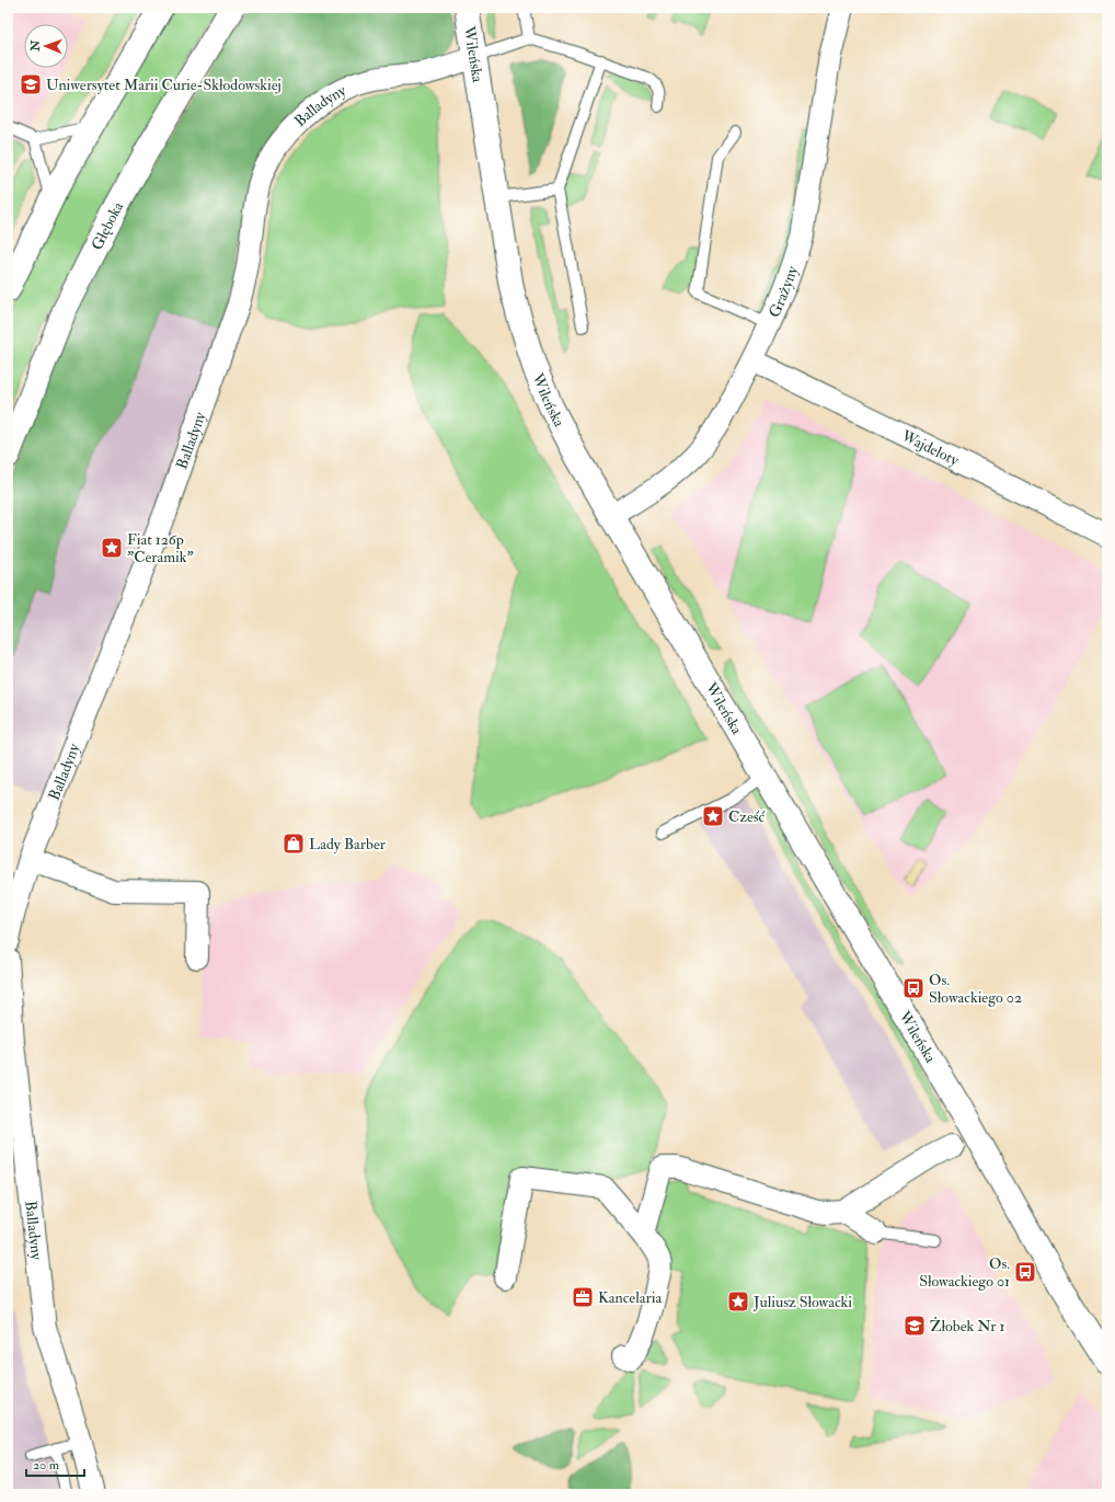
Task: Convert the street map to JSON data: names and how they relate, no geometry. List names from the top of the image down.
{
  "streets": {
    "street": [
      "Wileńska",
      "Balladyny",
      "Głęboka",
      "Grażyny",
      "Wajdeloty"
    ]
  },
  "crossings": [
    ["Wileńska", "Balladyny"],
    ["Wileńska", "Grażyny"],
    ["Grażyny", "Wajdeloty"]
  ],
  "places": {
    "school or university": ["Uniwersytet Marii Curie-Skłodowskiej", "Żłobek Nr 1"],
    "place": ["Fiat 126p \"Ceramik\"", "Cześć", "Juliusz Słowacki"],
    "shop": ["Lady Barber"],
    "bus stop": ["Os. Słowackiego 02", "Os. Słowackiego 01"],
    "office": ["Kancelaria"]
  },
  "scale_bar": "20 m",
  "north": "left"
}
